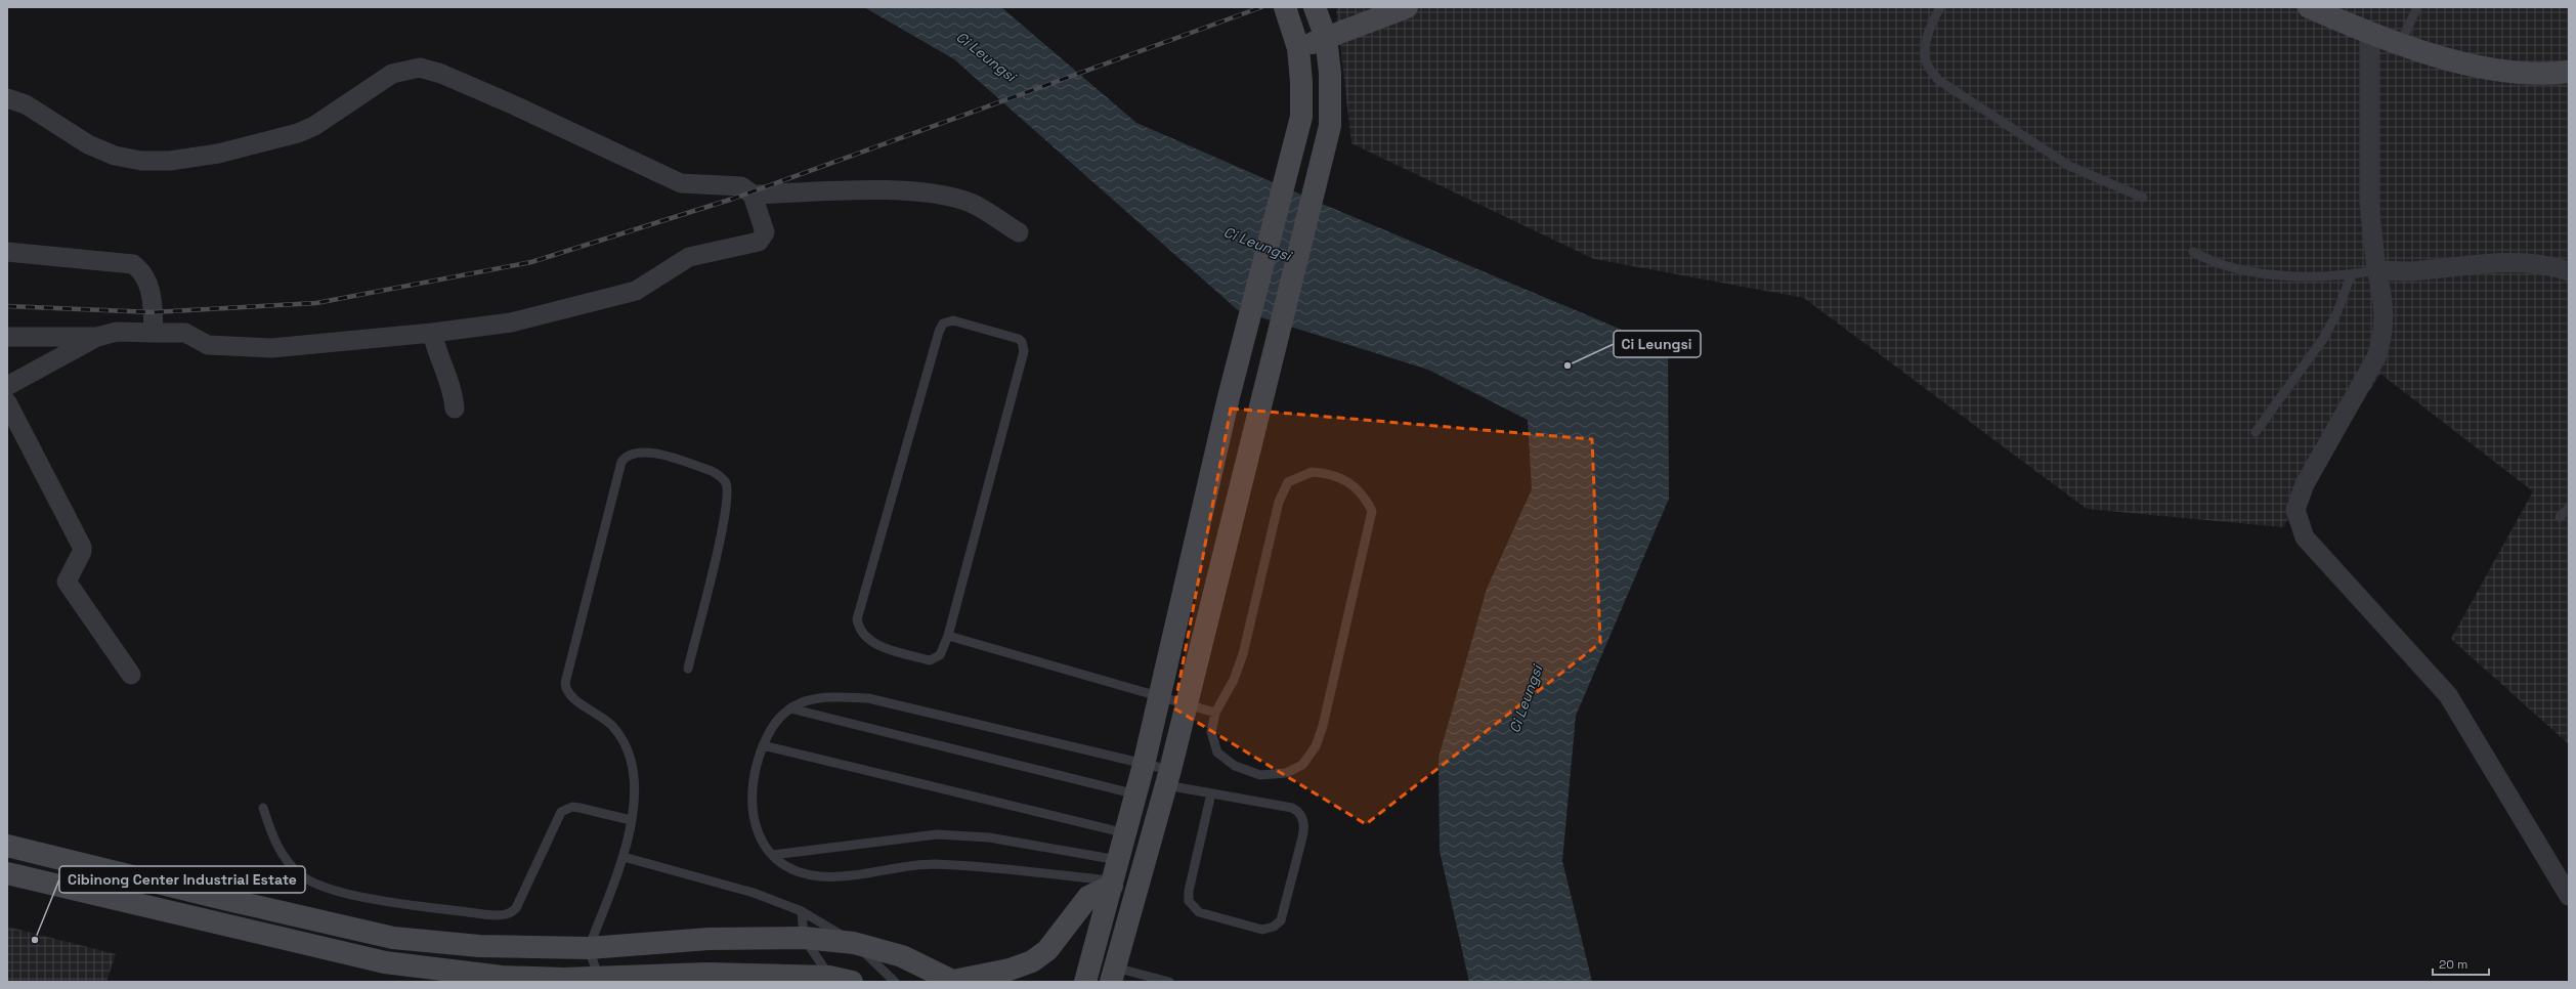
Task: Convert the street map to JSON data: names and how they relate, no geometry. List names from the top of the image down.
{
  "water": ["Ci Leungsi"],
  "places": ["Ci Leungsi", "Cibinong Center Industrial Estate"],
  "scale_bar": "20 m"
}
